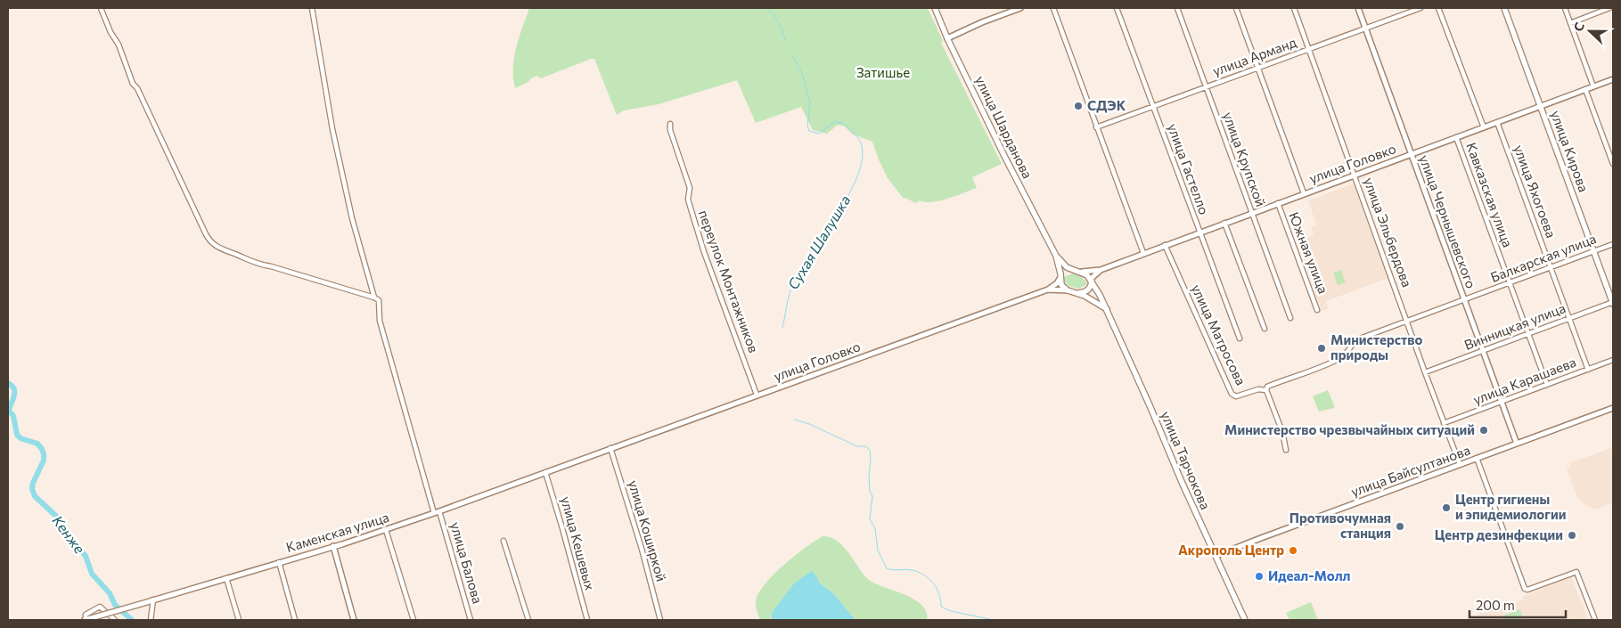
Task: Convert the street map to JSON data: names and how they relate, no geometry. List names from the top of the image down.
{
  "streets": {
    "main road": ["улица Шарданова", "улица Кирова", "улица Тарчокова"],
    "street": [
      "улица Арманд",
      "улица Крупской",
      "улица Головко",
      "улица Гастелло",
      "улица Яхогоева",
      "Кавказская улица",
      "улица Чернышевского",
      "улица Эльбердова",
      "Южная улица",
      "Балкарская улица",
      "переулок Монтажников",
      "Винницкая улица",
      "улица Матросова",
      "улица Карашаева",
      "улица Байсултанова",
      "улица Коширкой",
      "Каменская улица",
      "улица Кешевых",
      "улица Балова"
    ]
  },
  "crossings": [
    ["улица Арманд", "улица Крупской"],
    ["улица Арманд", "улица Гастелло"],
    ["улица Арманд", "улица Чернышевского"],
    ["улица Арманд", "улица Эльбердова"],
    ["улица Кирова", "улица Головко"],
    ["улица Кирова", "Балкарская улица"],
    ["улица Кирова", "Винницкая улица"],
    ["улица Крупской", "улица Головко"],
    ["улица Головко", "улица Гастелло"],
    ["улица Головко", "улица Яхогоева"],
    ["улица Головко", "Кавказская улица"],
    ["улица Головко", "улица Чернышевского"],
    ["улица Головко", "улица Эльбердова"],
    ["улица Головко", "Южная улица"],
    ["улица Головко", "переулок Монтажников"],
    ["улица Головко", "улица Матросова"],
    ["улица Головко", "улица Коширкой"],
    ["улица Головко", "Каменская улица"],
    ["улица Яхогоева", "Балкарская улица"],
    ["улица Яхогоева", "Винницкая улица"],
    ["улица Яхогоева", "улица Карашаева"],
    ["Кавказская улица", "Балкарская улица"],
    ["Кавказская улица", "Винницкая улица"],
    ["Кавказская улица", "улица Карашаева"],
    ["улица Чернышевского", "Балкарская улица"],
    ["улица Чернышевского", "Винницкая улица"],
    ["улица Чернышевского", "улица Карашаева"],
    ["улица Чернышевского", "улица Байсултанова"],
    ["улица Эльбердова", "Балкарская улица"],
    ["улица Эльбердова", "Винницкая улица"],
    ["улица Эльбердова", "улица Карашаева"],
    ["улица Эльбердова", "улица Байсултанова"],
    ["Балкарская улица", "улица Матросова"],
    ["улица Тарчокова", "улица Байсултанова"],
    ["Каменская улица", "улица Кешевых"],
    ["Каменская улица", "улица Балова"]
  ],
  "water": ["Сухая Шалушка", "Кенже"],
  "parks": ["Затишье"],
  "places": [
    "СДЭК",
    "Министерство природы",
    "Министерство чрезвычайных ситуаций",
    "Центр гигиены и эпидемиологии",
    "Противочумная станция",
    "Центр дезинфекции",
    "Акрополь Центр",
    "Идеал-Молл"
  ],
  "scale_bar": "200 m",
  "north": "left"
}
